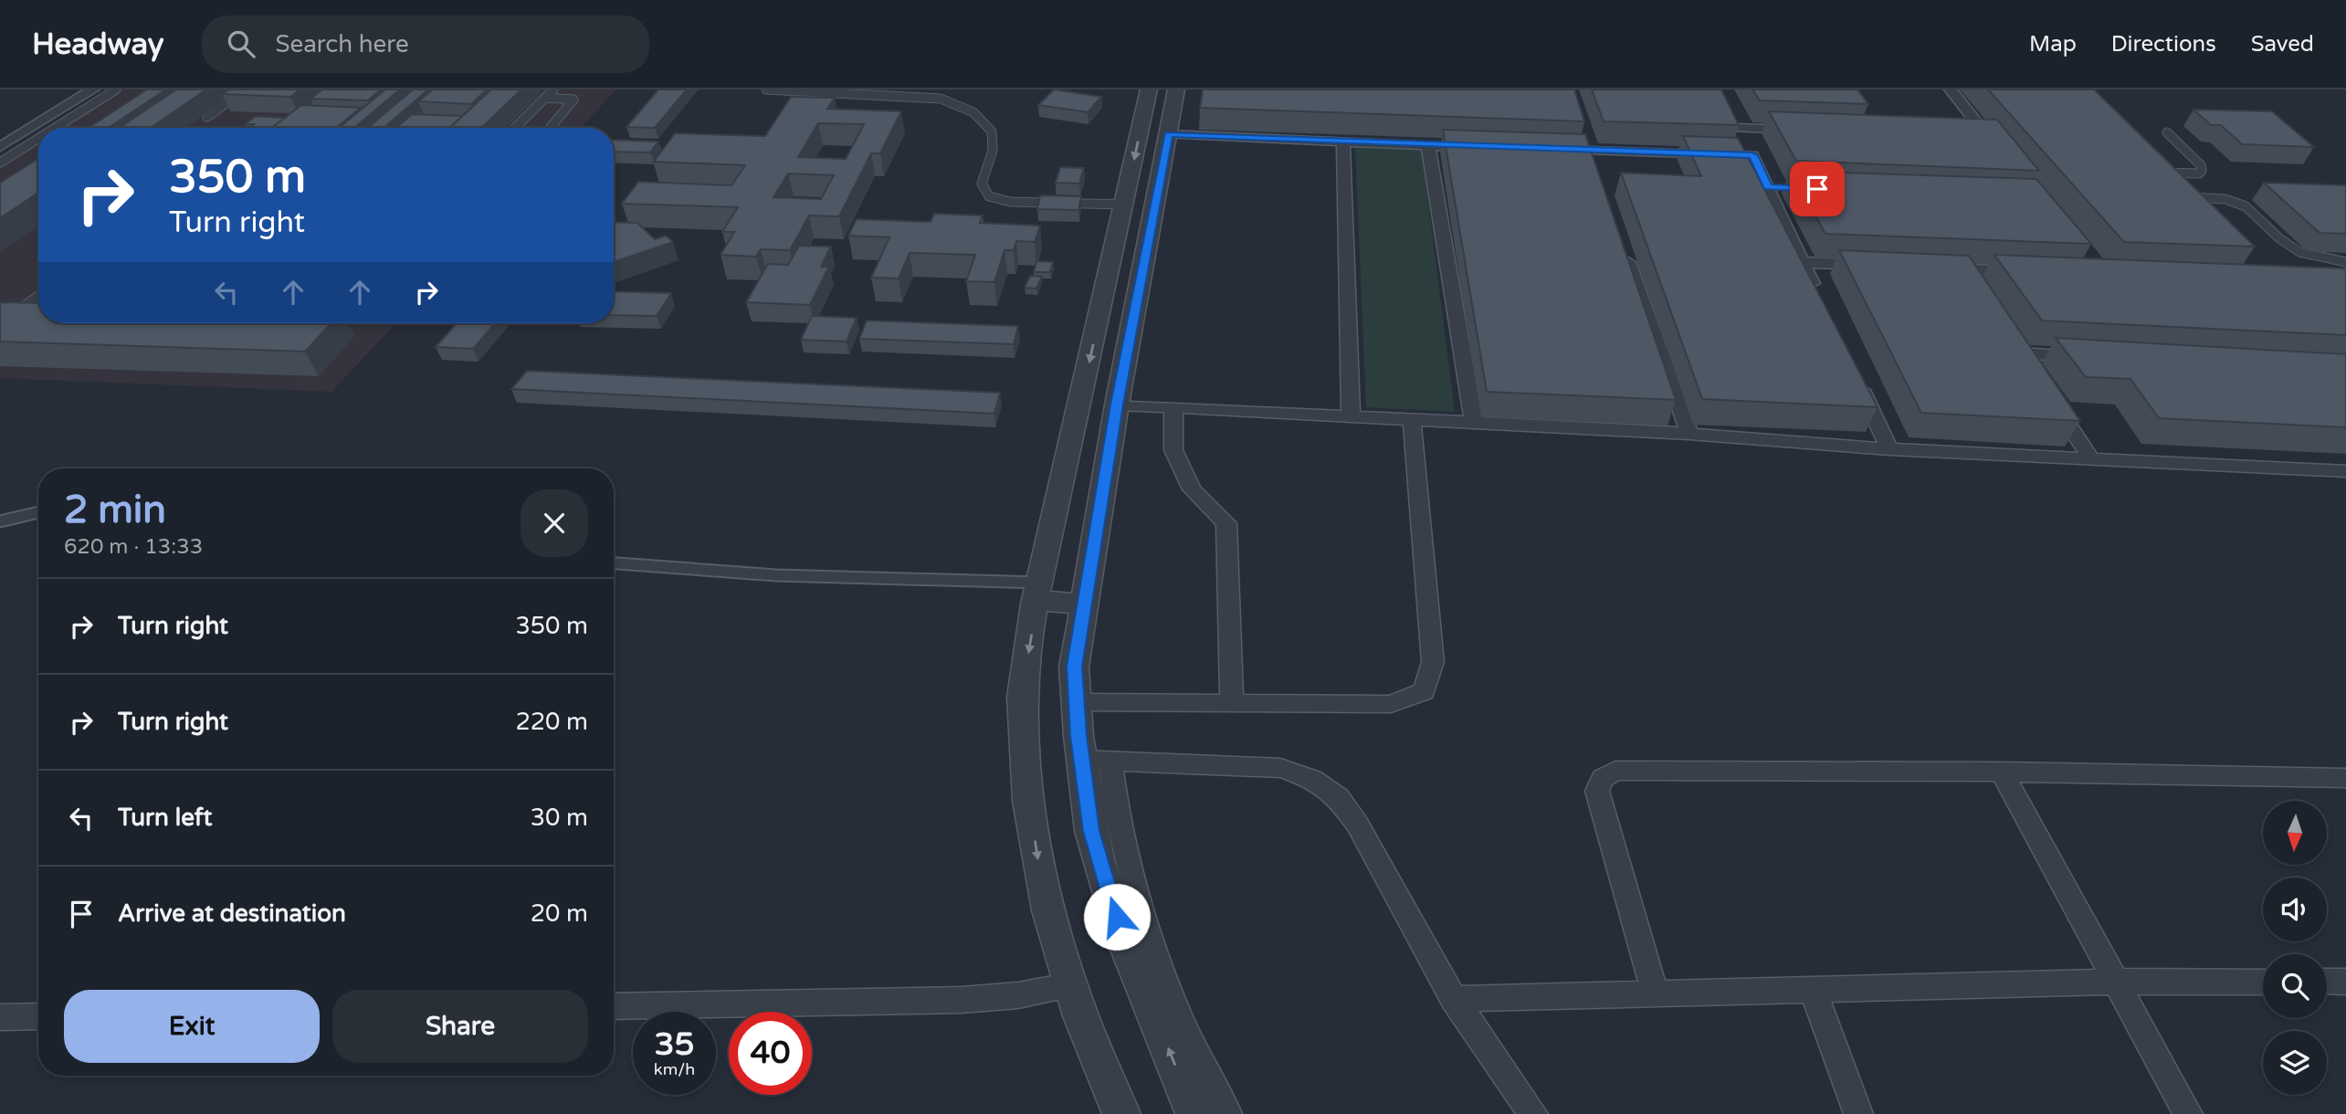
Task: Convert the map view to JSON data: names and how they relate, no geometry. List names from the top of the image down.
{
  "north": "bottom",
  "page": {
    "header": "Headway",
    "search": "Search here",
    "nav": ["Map", "Directions", "Saved"],
    "turn": ["350 m", "Turn right"],
    "heading": ["2 min", "620 m · 13:33"],
    "list": [
      {
        "name": "Turn right",
        "value": "350 m"
      },
      {
        "name": "Turn right",
        "value": "220 m"
      },
      {
        "name": "Turn left",
        "value": "30 m"
      },
      {
        "name": "Arrive at destination",
        "value": "20 m"
      }
    ],
    "buttons": ["Exit", "Share"],
    "speed": "35 km/h",
    "limit": "40"
  }
}
